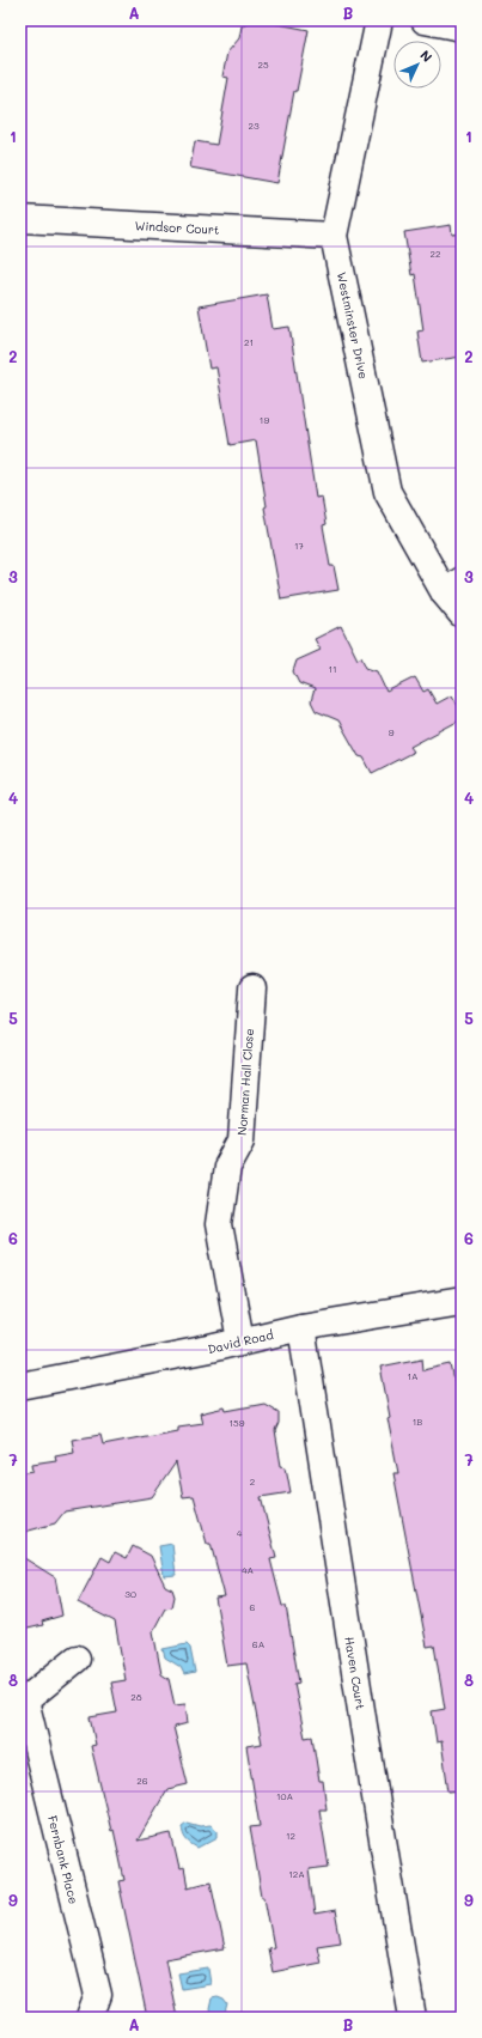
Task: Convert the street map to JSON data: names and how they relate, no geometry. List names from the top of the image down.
{
  "streets": {
    "street": [
      "Windsor Court",
      "Westminster Drive",
      "Norman Hall Close",
      "David Road",
      "Haven Court",
      "Fernbank Place"
    ]
  },
  "crossings": [
    ["Windsor Court", "Westminster Drive"],
    ["Norman Hall Close", "David Road"],
    ["David Road", "Haven Court"]
  ],
  "house_numbers": [
    "25",
    "23",
    "22",
    "21",
    "19",
    "17",
    "11",
    "9",
    "1A",
    "1B",
    "159",
    "2",
    "4",
    "4A",
    "30",
    "6",
    "6A",
    "28",
    "26",
    "10A",
    "12",
    "12A"
  ],
  "north": "top right",
  "grid": {
    "columns": ["A", "B"],
    "rows": [
      "1",
      "2",
      "3",
      "4",
      "5",
      "6",
      "7",
      "8",
      "9"
    ]
  }
}
